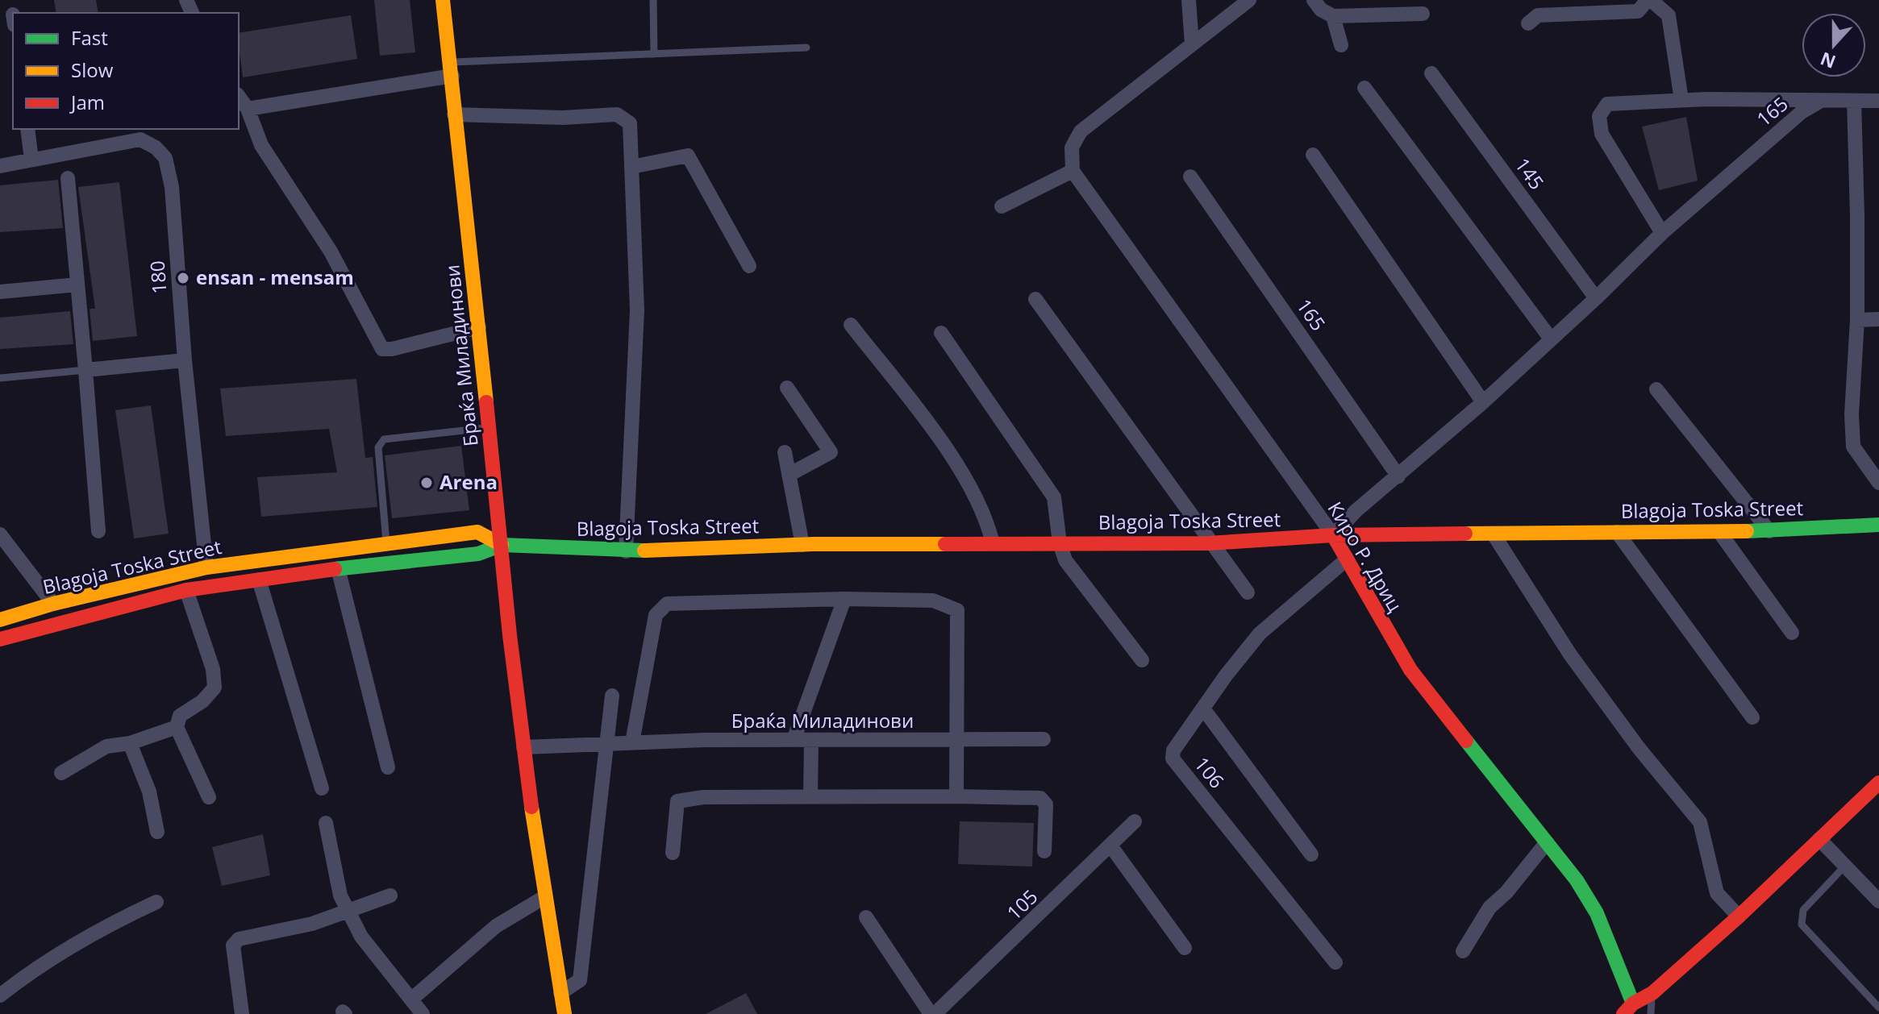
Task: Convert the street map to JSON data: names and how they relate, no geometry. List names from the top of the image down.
{
  "streets": {
    "street": [
      "165",
      "145",
      "180",
      "Браќа Миладинови",
      "Blagoja Toska Street",
      "Киро Р. Дриц",
      "106",
      "105"
    ]
  },
  "crossings": [
    ["165", "145"],
    ["165", "Blagoja Toska Street"],
    ["165", "Киро Р. Дриц"],
    ["180", "Blagoja Toska Street"],
    ["Браќа Миладинови", "Blagoja Toska Street"],
    ["Blagoja Toska Street", "Киро Р. Дриц"],
    ["Киро Р. Дриц", "106"]
  ],
  "places": ["ensan - mensam", "Arena"],
  "legend": ["Fast", "Slow", "Jam"],
  "north": "bottom"
}
